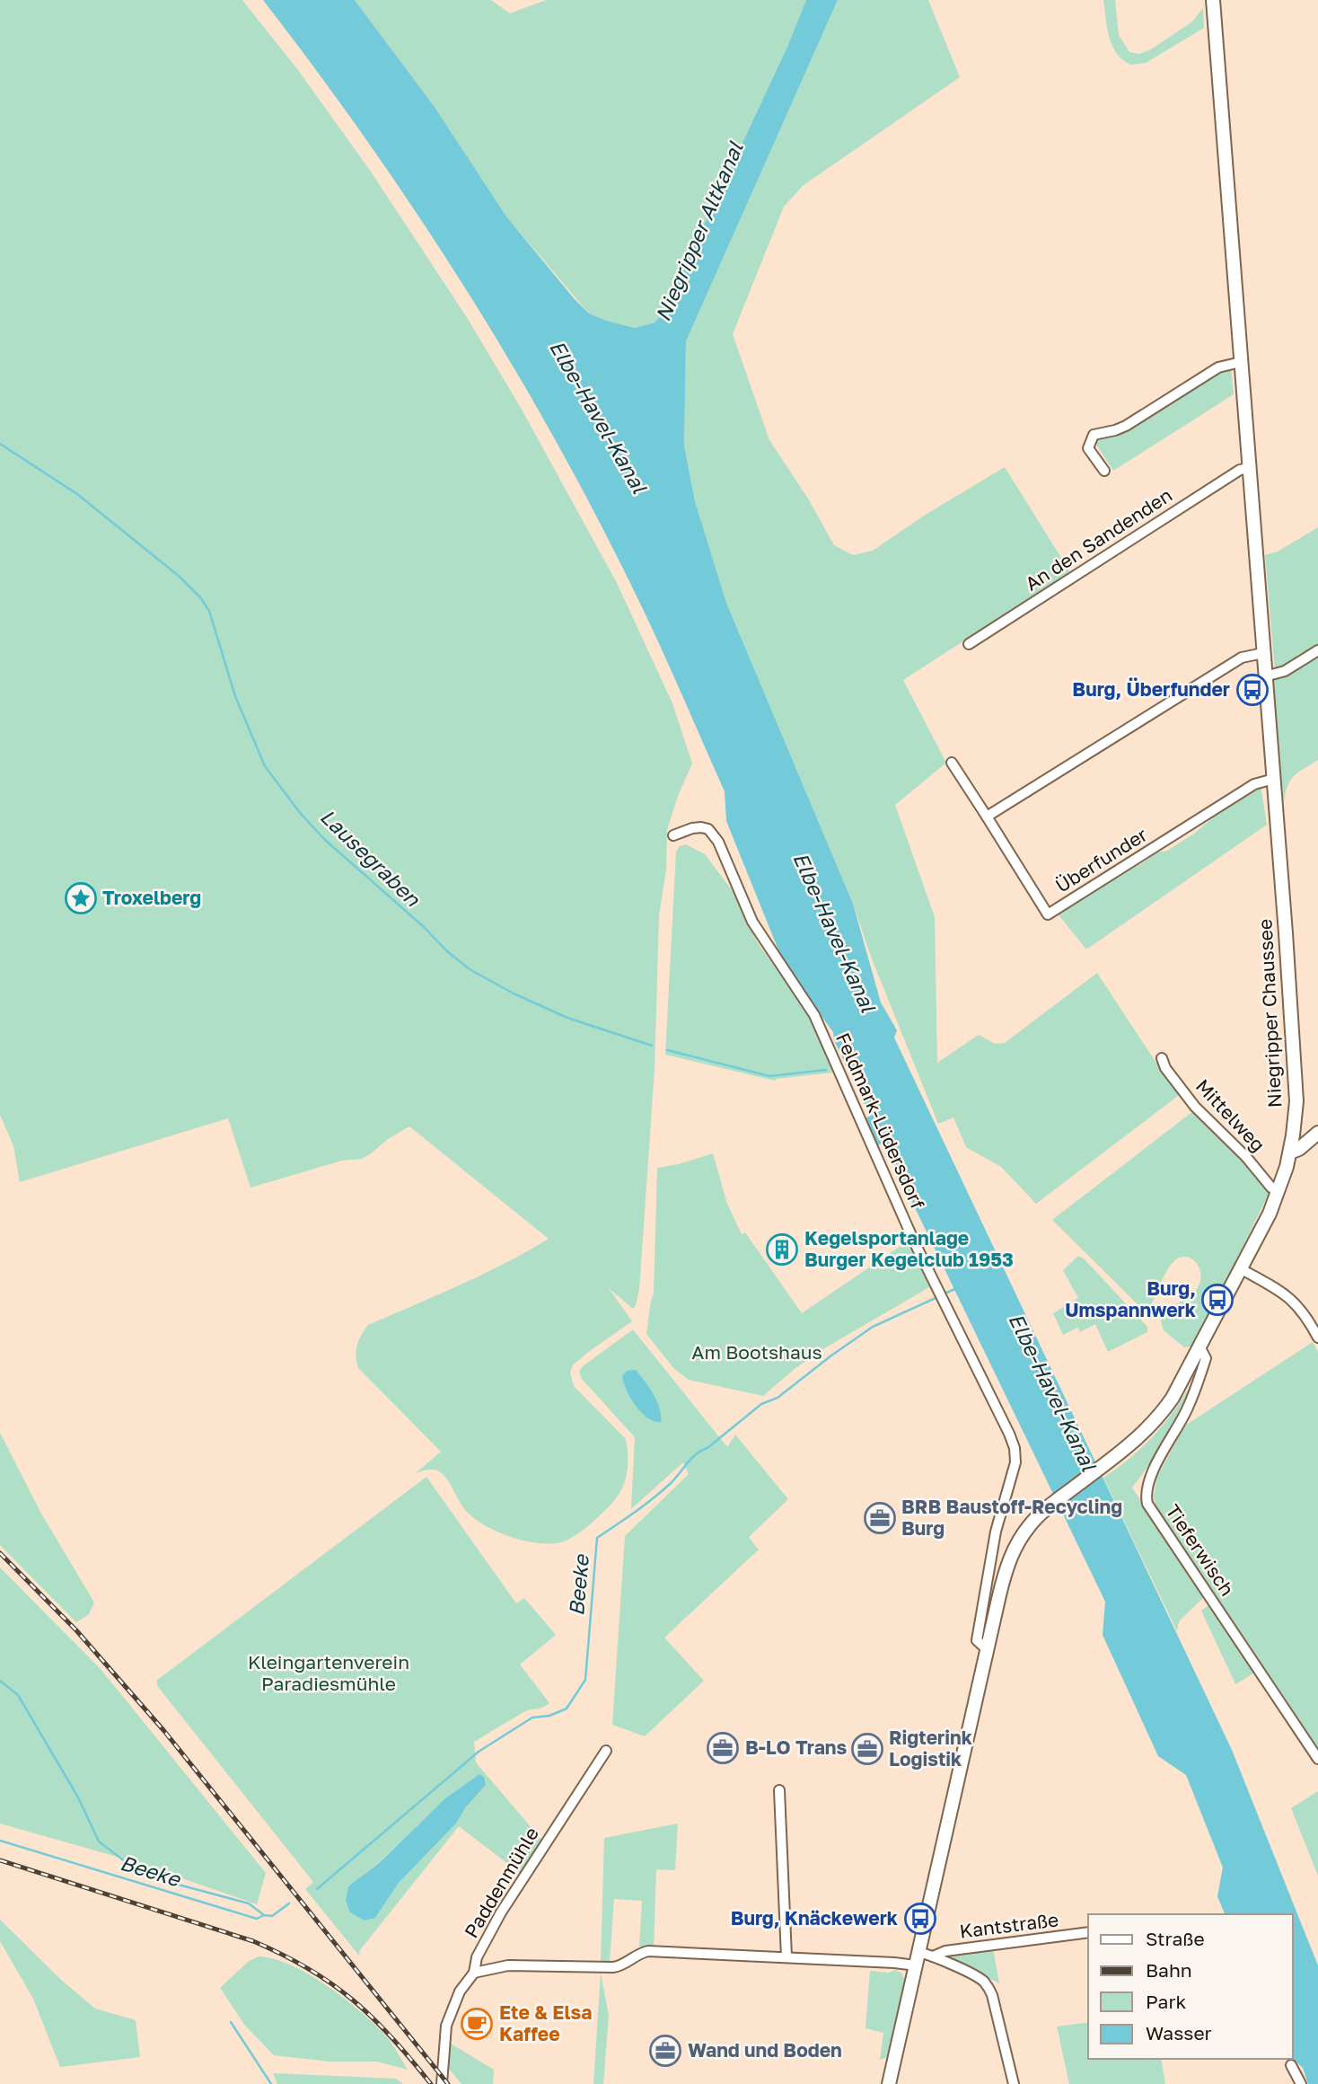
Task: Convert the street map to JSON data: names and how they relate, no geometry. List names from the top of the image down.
{
  "streets": {
    "main road": ["Niegripper Chaussee"],
    "street": [
      "An den Sandenden",
      "Überfunder",
      "Mittelweg",
      "Feldmark-Lüdersdorf",
      "Tieferwisch",
      "Paddenmühle",
      "Kantstraße"
    ]
  },
  "crossings": [
    ["An den Sandenden", "Niegripper Chaussee"],
    ["Überfunder", "Niegripper Chaussee"],
    ["Niegripper Chaussee", "Mittelweg"],
    ["Niegripper Chaussee", "Feldmark-Lüdersdorf"],
    ["Niegripper Chaussee", "Tieferwisch"]
  ],
  "water": [
    "Niegripper Altkanal",
    "Elbe-Havel-Kanal",
    "Lausegraben",
    "Beeke"
  ],
  "parks": ["Am Bootshaus", "Kleingartenverein Paradiesmühle"],
  "places": {
    "bus stop": ["Burg, Überfunder", "Burg, Umspannwerk", "Burg, Knäckewerk"],
    "place": ["Troxelberg"],
    "building": ["Kegelsportanlage Burger Kegelclub 1953"],
    "office": [
      "BRB Baustoff-Recycling Burg",
      "B-LO Trans",
      "Rigterink Logistik",
      "Wand und Boden"
    ],
    "cafe": ["Ete & Elsa Kaffee"]
  },
  "legend": [
    "Straße",
    "Bahn",
    "Park",
    "Wasser"
  ]
}
